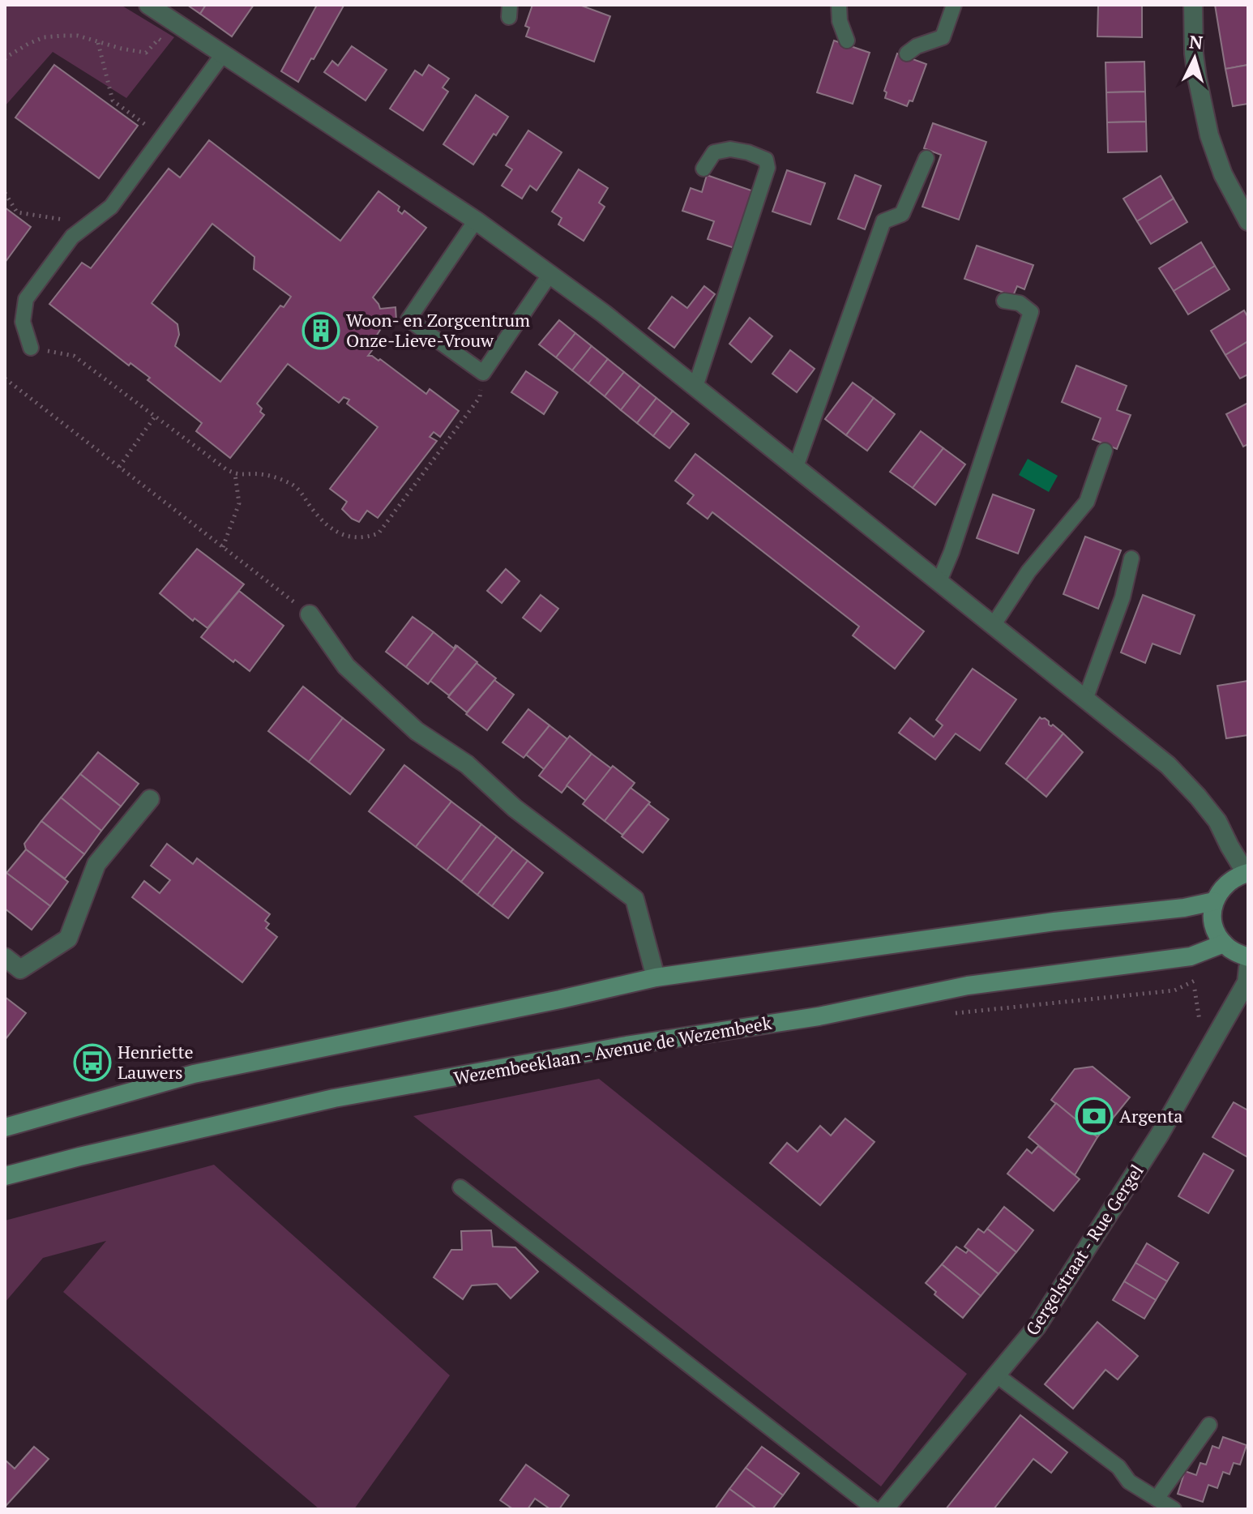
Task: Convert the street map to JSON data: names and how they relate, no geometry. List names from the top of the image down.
{
  "streets": {
    "main road": ["Wezembeeklaan - Avenue de Wezembeek"],
    "street": ["Gergelstraat - Rue Gergel"]
  },
  "places": {
    "building": ["Woon- en Zorgcentrum Onze-Lieve-Vrouw"],
    "bus stop": ["Henriette Lauwers"],
    "bank": ["Argenta"]
  },
  "north": "top"
}
